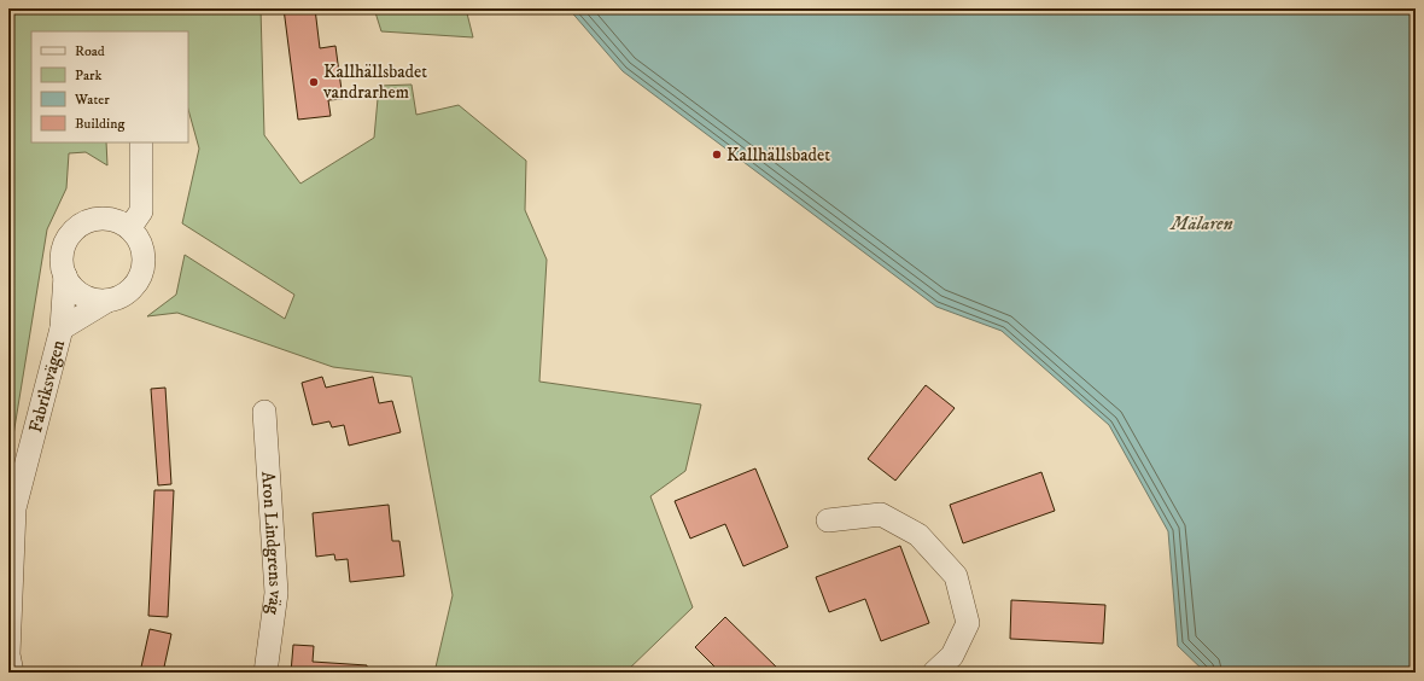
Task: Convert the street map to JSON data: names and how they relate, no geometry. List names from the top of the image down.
{
  "streets": {
    "street": ["Fabriksvägen", "Aron Lindgrens väg"]
  },
  "water": ["Mälaren"],
  "places": ["Kallhällsbadet vandrarhem", "Kallhällsbadet"],
  "legend": [
    "Road",
    "Park",
    "Water",
    "Building"
  ]
}
